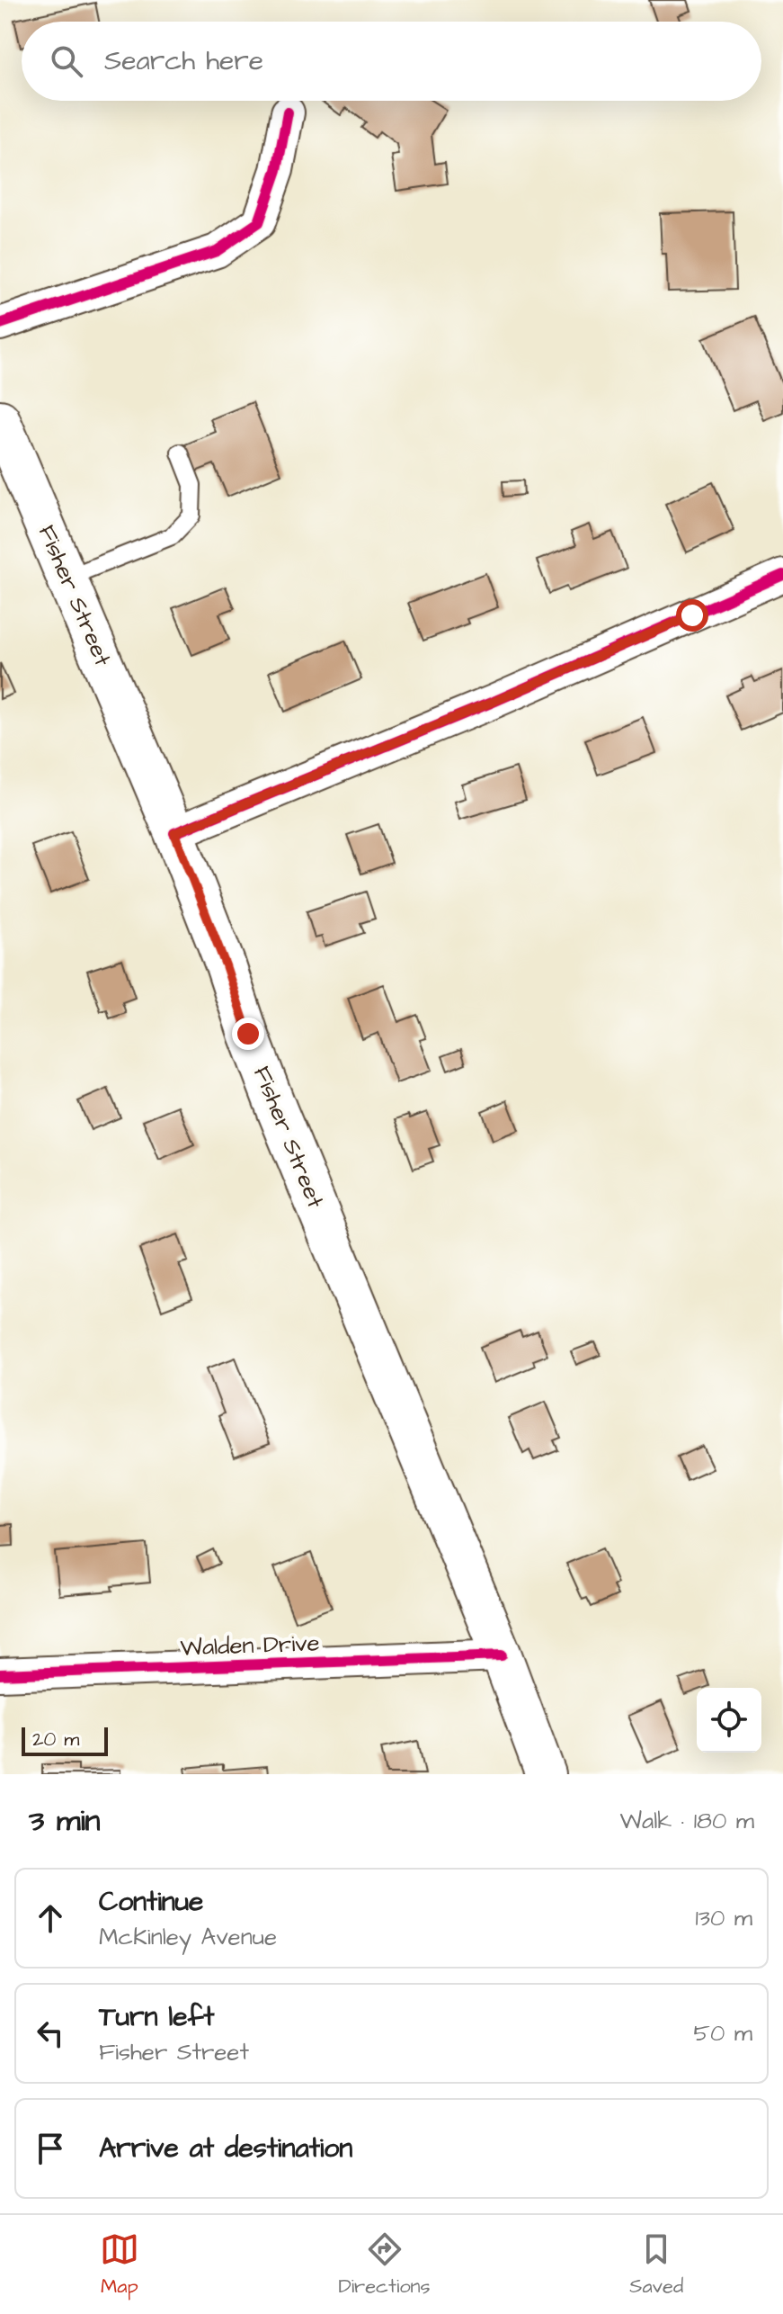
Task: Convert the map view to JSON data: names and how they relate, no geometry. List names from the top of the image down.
{
  "streets": {
    "main road": ["Fisher Street"],
    "street": ["Walden Drive"]
  },
  "crossings": [
    ["Fisher Street", "Walden Drive"]
  ],
  "scale_bar": "20 m",
  "page": {
    "search": "Search here",
    "scale": "20 m",
    "heading": ["3 min", "Walk · 180 m"],
    "list": [
      ["Continue", "McKinley Avenue", "130 m"],
      ["Turn left", "Fisher Street", "50 m"],
      "Arrive at destination"
    ],
    "nav": ["Map", "Directions", "Saved"]
  }
}
